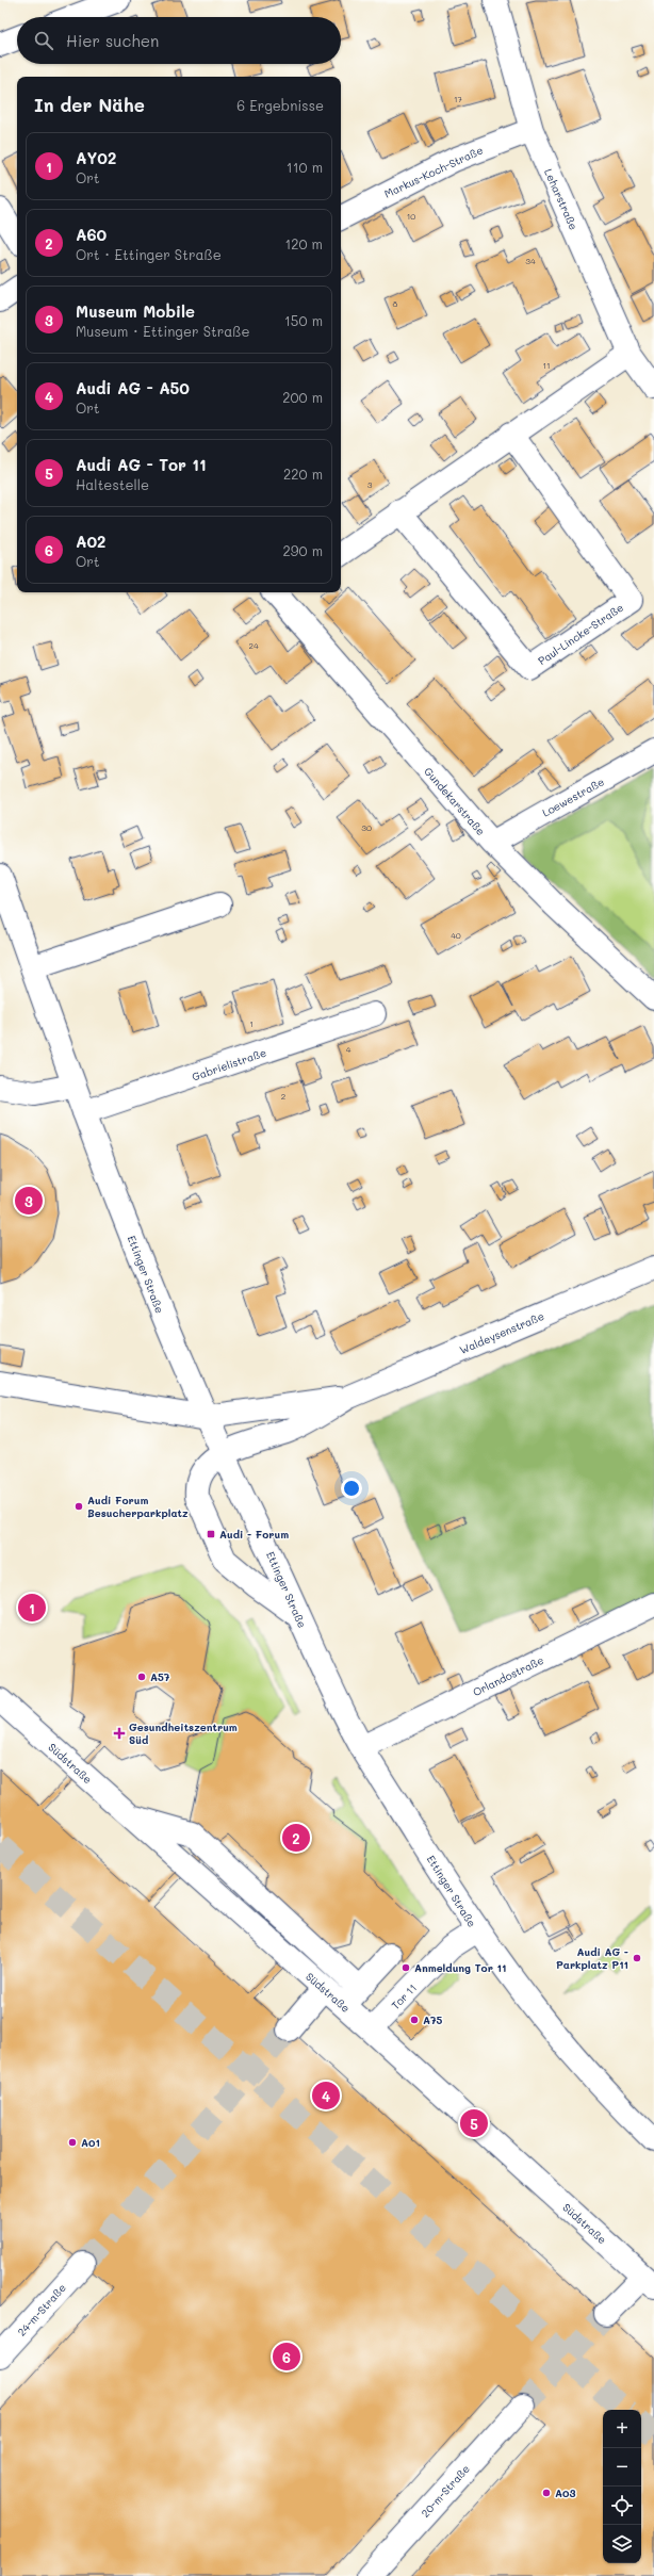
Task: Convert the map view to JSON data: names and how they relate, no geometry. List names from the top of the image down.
{
  "streets": {
    "street": [
      "Markus-Koch-Straße",
      "Leharstraße",
      "Paul-Lincke-Straße",
      "Loewestraße",
      "Gundekarstraße",
      "Gabrielistraße",
      "Ettinger Straße",
      "Waldeysenstraße",
      "Orlandostraße",
      "Südstraße",
      "Tor 11",
      "24-m-Straße",
      "20-m-Straße"
    ]
  },
  "crossings": [
    ["Markus-Koch-Straße", "Leharstraße"],
    ["Loewestraße", "Gundekarstraße"],
    ["Gabrielistraße", "Ettinger Straße"],
    ["Ettinger Straße", "Waldeysenstraße"],
    ["Ettinger Straße", "Orlandostraße"],
    ["Ettinger Straße", "Tor 11"],
    ["Südstraße", "Tor 11"]
  ],
  "places": {
    "other": [
      "Audi Forum Besucherparkplatz",
      "A57",
      "Audi AG - Parkplatz P11",
      "Anmeldung Tor 11",
      "A75",
      "A01",
      "A03"
    ],
    "transit": ["Audi - Forum"],
    "health": ["Gesundheitszentrum Süd"]
  },
  "house_numbers": [
    "17",
    "10",
    "34",
    "8",
    "11",
    "3",
    "24",
    "30",
    "40",
    "1",
    "4",
    "2"
  ],
  "page": {
    "search": "Hier suchen",
    "heading": ["In der Nähe", "6 Ergebnisse"],
    "list": [
      {
        "mark": "1",
        "name": "AY02",
        "note": "Ort",
        "value": "110 m"
      },
      {
        "mark": "2",
        "name": "A60",
        "note": "Ort · Ettinger Straße",
        "value": "120 m"
      },
      {
        "mark": "3",
        "name": "Museum Mobile",
        "note": "Museum · Ettinger Straße",
        "value": "150 m"
      },
      {
        "mark": "4",
        "name": "Audi AG - A50",
        "note": "Ort",
        "value": "200 m"
      },
      {
        "mark": "5",
        "name": "Audi AG - Tor 11",
        "note": "Haltestelle",
        "value": "220 m"
      },
      {
        "mark": "6",
        "name": "A02",
        "note": "Ort",
        "value": "290 m"
      }
    ],
    "pins": [
      "3",
      "1",
      "2",
      "4",
      "5",
      "6"
    ],
    "map_buttons": ["+", "−"]
  }
}
